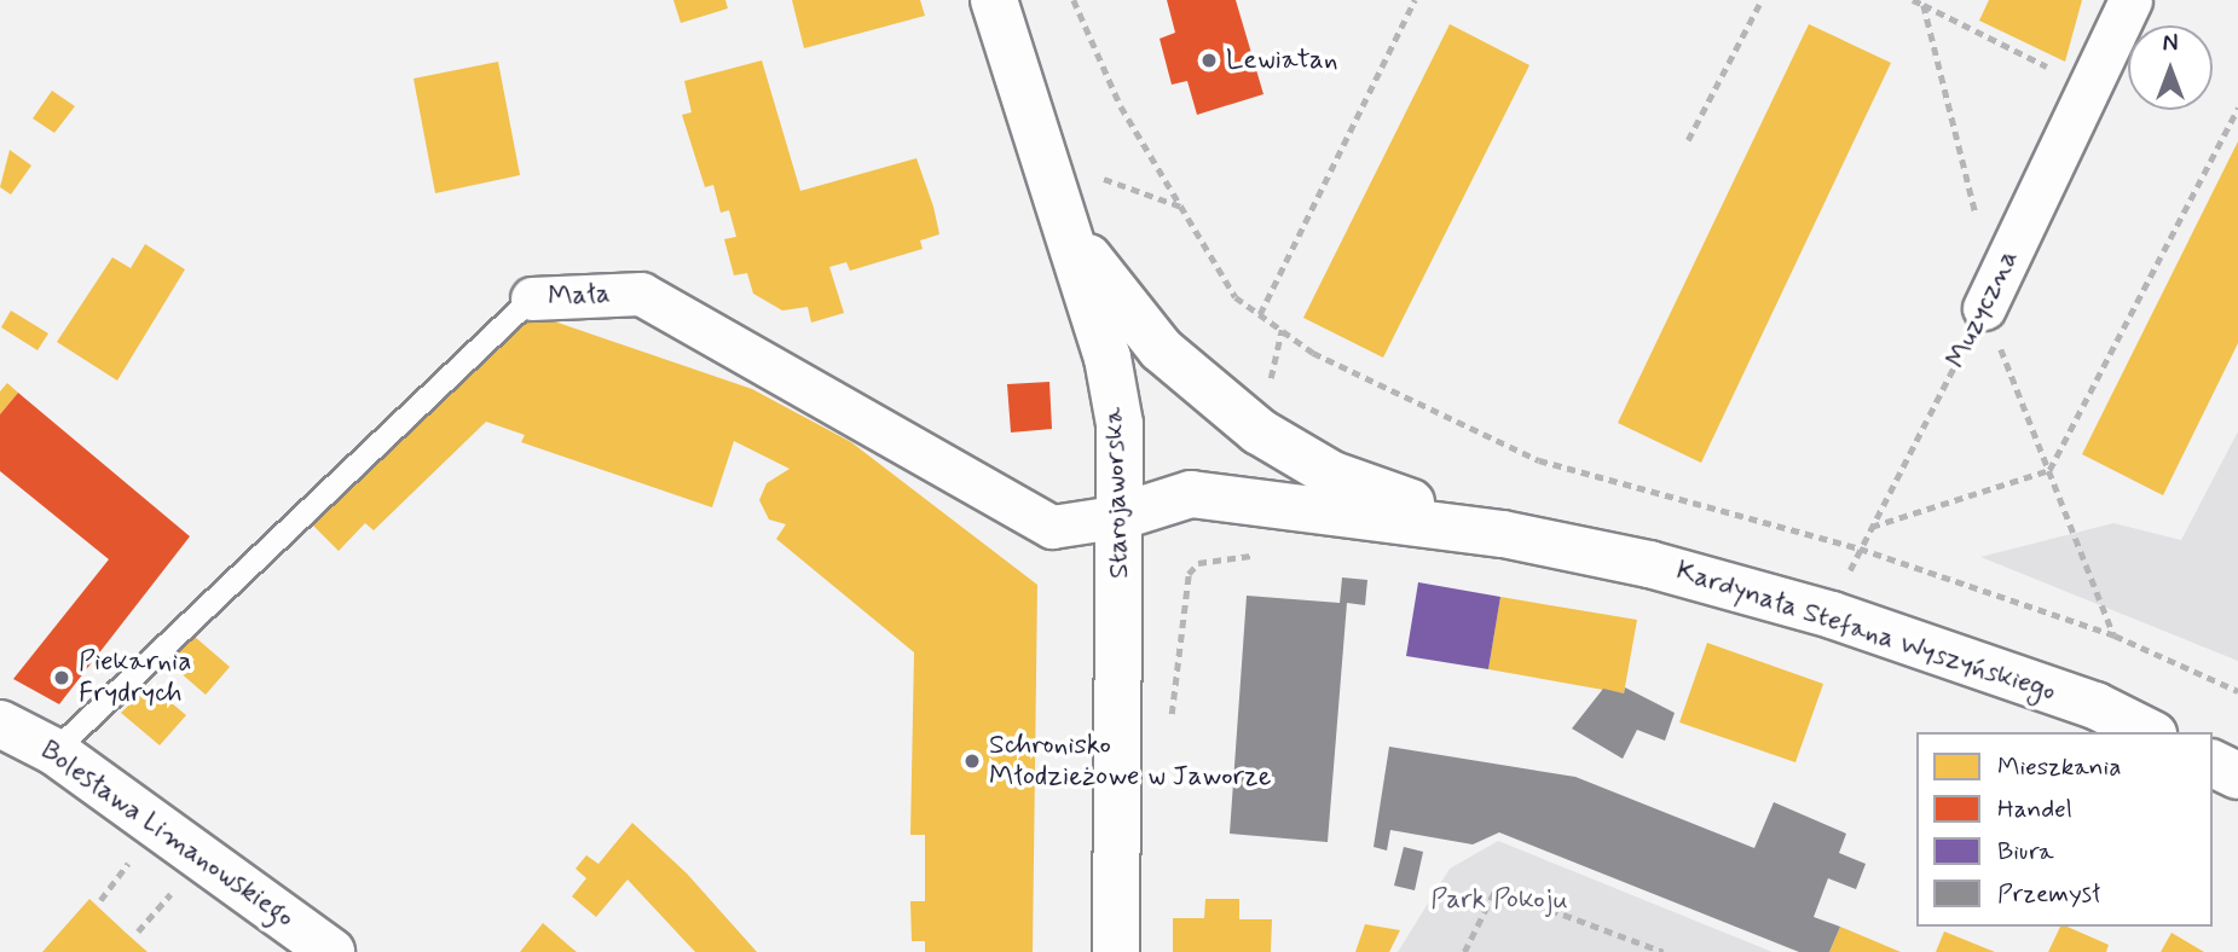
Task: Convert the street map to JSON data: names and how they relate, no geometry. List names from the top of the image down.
{
  "streets": {
    "street": [
      "Mała",
      "Muzyczna",
      "Starojaworska",
      "Kardynała Stefana Wyszyńskiego",
      "Bolesława Limanowskiego"
    ]
  },
  "crossings": [
    ["Mała", "Starojaworska"],
    ["Mała", "Kardynała Stefana Wyszyńskiego"],
    ["Mała", "Bolesława Limanowskiego"],
    ["Muzyczna", "Kardynała Stefana Wyszyńskiego"],
    ["Starojaworska", "Kardynała Stefana Wyszyńskiego"]
  ],
  "parks": ["Park Pokoju"],
  "places": ["Lewiatan", "Piekarnia Frydrych", "Schronisko Młodzieżowe w Jaworze"],
  "legend": [
    "Mieszkania",
    "Handel",
    "Biura",
    "Przemysł"
  ],
  "north": "top"
}
